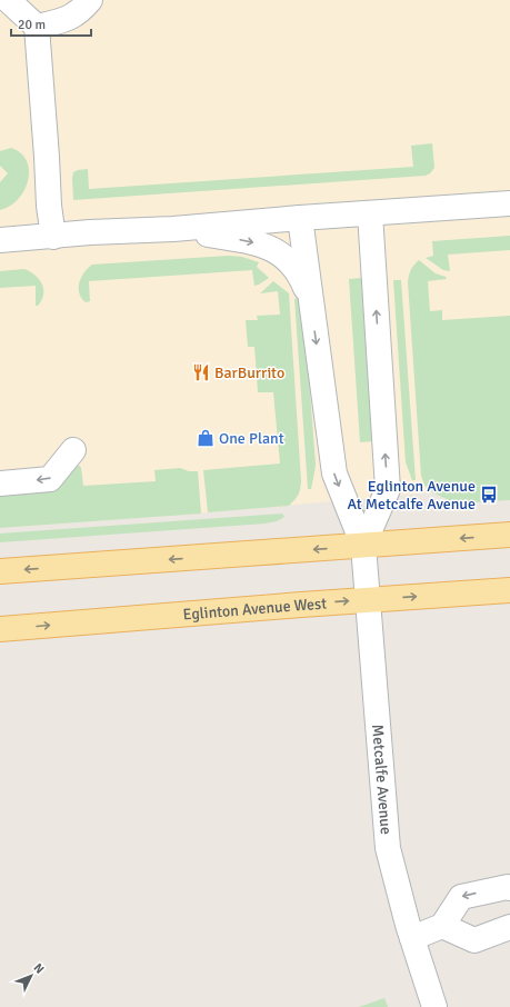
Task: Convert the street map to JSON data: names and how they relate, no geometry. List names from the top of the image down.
{
  "streets": {
    "main road": ["Eglinton Avenue West"],
    "street": ["Metcalfe Avenue"]
  },
  "crossings": [
    ["Eglinton Avenue West", "Metcalfe Avenue"]
  ],
  "places": {
    "restaurant": ["BarBurrito"],
    "shop": ["One Plant"],
    "bus stop": ["Eglinton Avenue At Metcalfe Avenue"]
  },
  "scale_bar": "20 m",
  "north": "top right"
}
